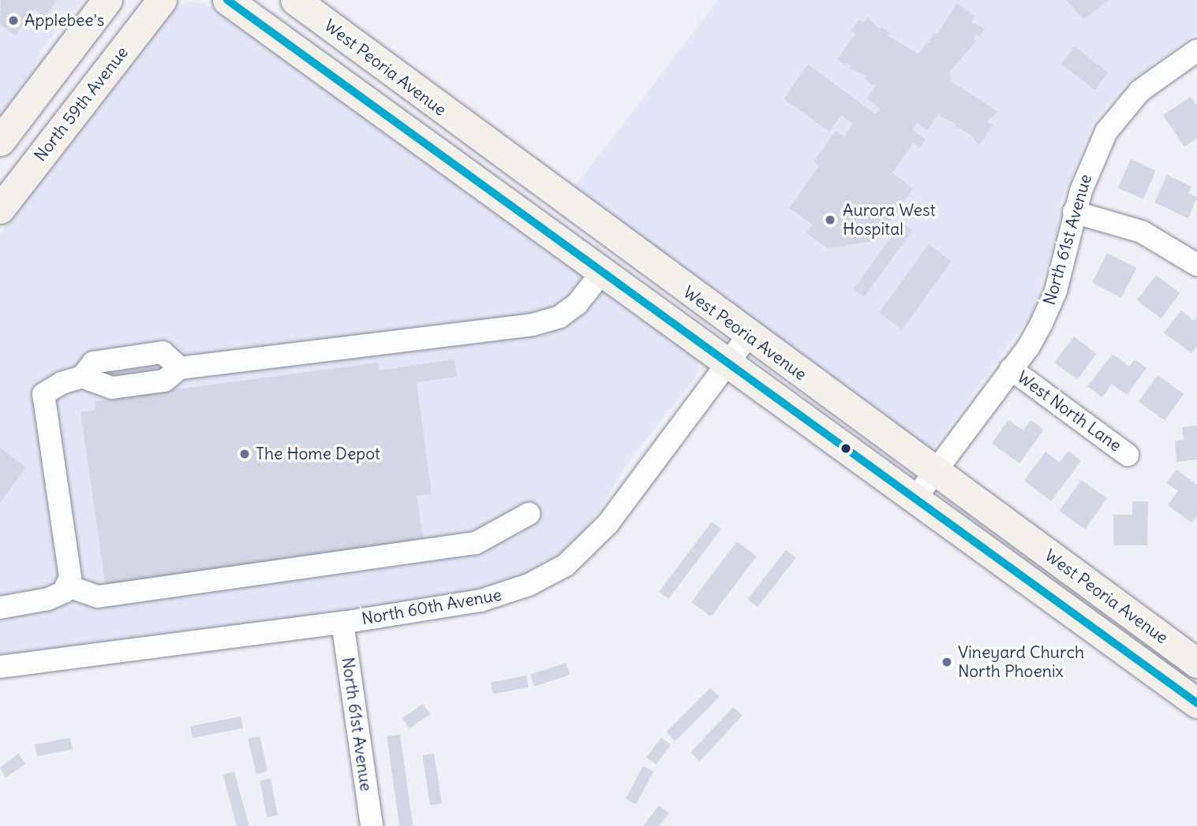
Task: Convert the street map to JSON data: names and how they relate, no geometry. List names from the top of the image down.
{
  "streets": {
    "main road": ["West Peoria Avenue", "North 59th Avenue"],
    "street": ["North 61st Avenue", "West North Lane", "North 60th Avenue"]
  },
  "crossings": [
    ["West Peoria Avenue", "North 61st Avenue"],
    ["West Peoria Avenue", "North 60th Avenue"],
    ["North 61st Avenue", "West North Lane"],
    ["North 61st Avenue", "North 60th Avenue"]
  ],
  "places": [
    "Applebee's",
    "Aurora West Hospital",
    "The Home Depot",
    "Vineyard Church North Phoenix"
  ]
}
